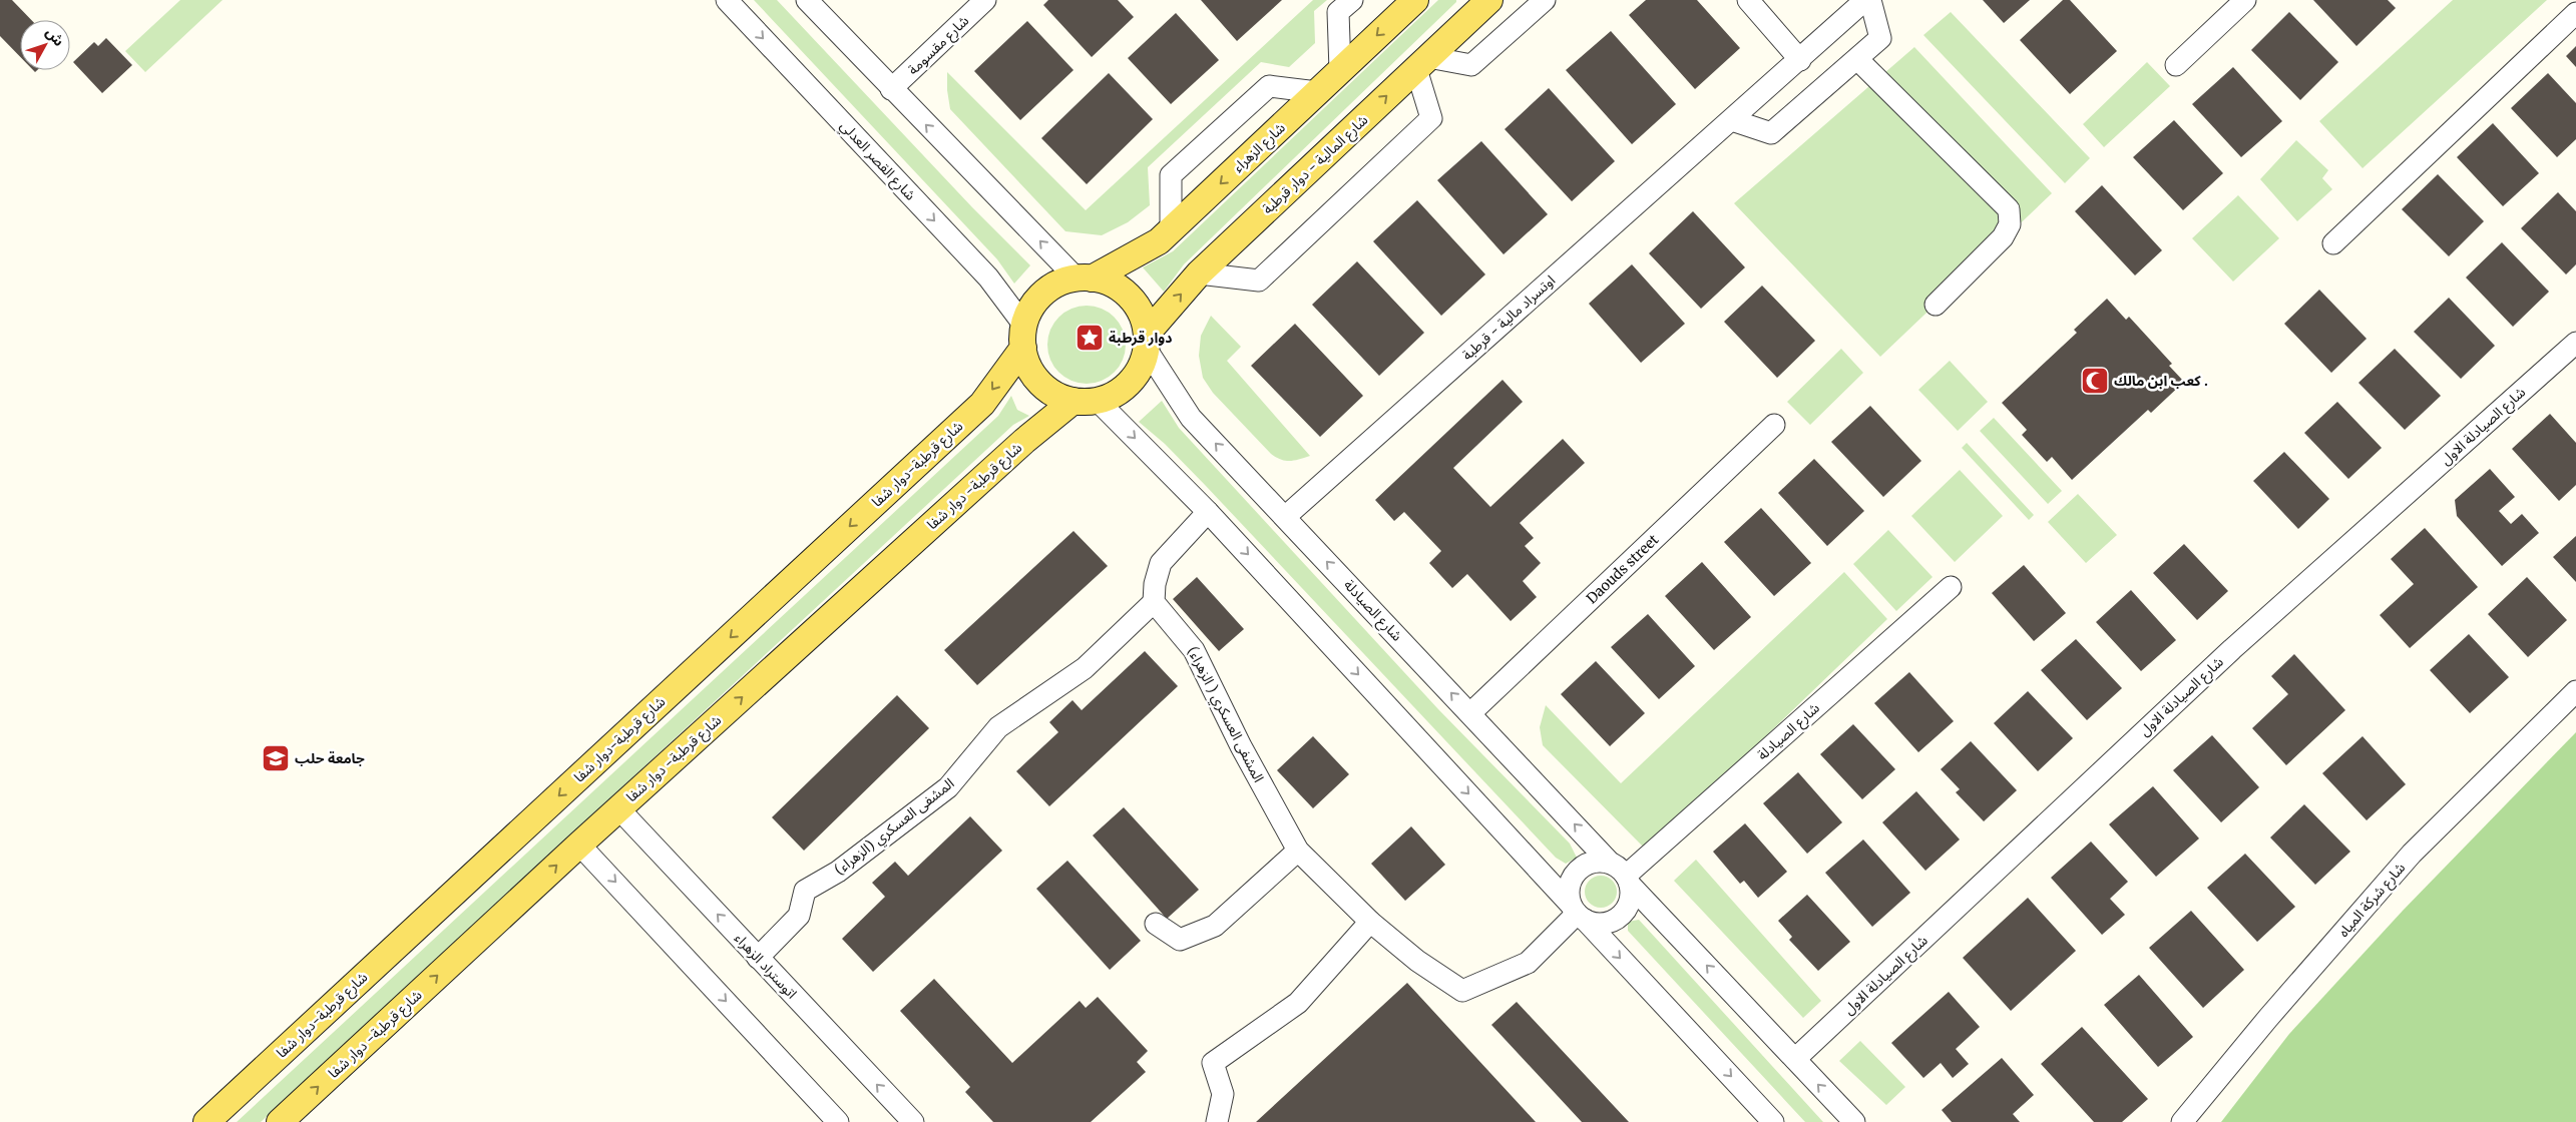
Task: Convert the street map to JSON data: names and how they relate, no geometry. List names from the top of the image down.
{
  "streets": {
    "main road": [
      "شارع الزهراء",
      "شارع المالية - دوار قرطبة",
      "شارع قرطبة-دوار شفا",
      "شارع قرطبة- دوار شفا"
    ],
    "street": [
      "شارع مقسومة",
      "شارع القصر العدلي",
      "اوتسراد مالية - قرطبة",
      "شارع الصيادلة الاول",
      "Daouds street",
      "شارع الصيادلة",
      "المشفى العسكري ( الزهراء)",
      "المشفى العسكري (الزهراء)",
      "شارع شركة المياه",
      "اتوستراد الزهراء"
    ]
  },
  "crossings": [
    ["شارع الزهراء", "شارع القصر العدلي"],
    ["شارع الزهراء", "شارع المالية - دوار قرطبة"],
    ["شارع الزهراء", "شارع قرطبة-دوار شفا"],
    ["شارع الزهراء", "شارع قرطبة- دوار شفا"],
    ["شارع الزهراء", "شارع الصيادلة"],
    ["شارع القصر العدلي", "شارع المالية - دوار قرطبة"],
    ["شارع القصر العدلي", "شارع قرطبة-دوار شفا"],
    ["شارع القصر العدلي", "شارع قرطبة- دوار شفا"],
    ["شارع القصر العدلي", "شارع الصيادلة"],
    ["شارع المالية - دوار قرطبة", "شارع قرطبة-دوار شفا"],
    ["شارع المالية - دوار قرطبة", "شارع قرطبة- دوار شفا"],
    ["شارع المالية - دوار قرطبة", "شارع الصيادلة"],
    ["اوتسراد مالية - قرطبة", "شارع الصيادلة"],
    ["شارع الصيادلة الاول", "شارع الصيادلة"],
    ["شارع قرطبة-دوار شفا", "شارع قرطبة- دوار شفا"],
    ["شارع قرطبة-دوار شفا", "شارع الصيادلة"],
    ["شارع قرطبة- دوار شفا", "شارع الصيادلة"],
    ["شارع قرطبة- دوار شفا", "اتوستراد الزهراء"],
    ["Daouds street", "شارع الصيادلة"],
    ["شارع الصيادلة", "المشفى العسكري ( الزهراء)"],
    ["المشفى العسكري ( الزهراء)", "المشفى العسكري (الزهراء)"],
    ["المشفى العسكري (الزهراء)", "اتوستراد الزهراء"]
  ],
  "one_way": [
    "شارع الزهراء",
    "شارع المالية - دوار قرطبة",
    "شارع قرطبة-دوار شفا",
    "شارع قرطبة- دوار شفا"
  ],
  "places": {
    "place": ["دوار قرطبة"],
    "mosque": ["كعب ابن مالك ."],
    "school or university": ["جامعة حلب"]
  },
  "north": "top right"
}
